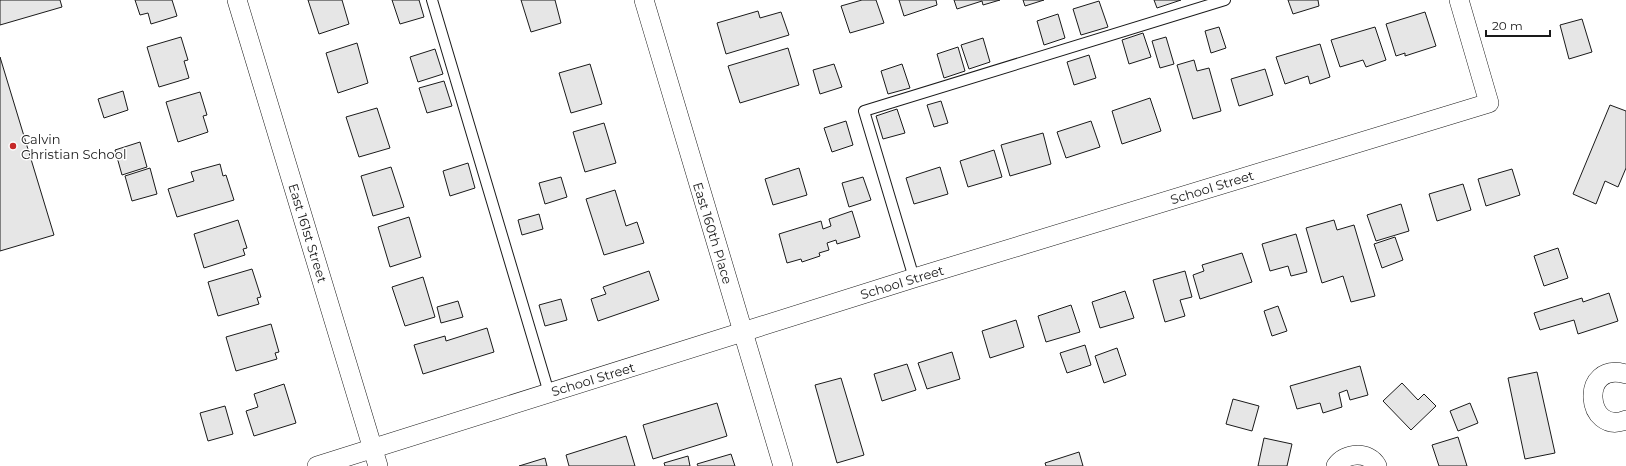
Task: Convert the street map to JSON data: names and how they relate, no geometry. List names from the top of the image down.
{
  "streets": {
    "street": ["School Street", "East 161st Street", "East 160th Place"]
  },
  "crossings": [
    ["School Street", "East 161st Street"],
    ["School Street", "East 160th Place"]
  ],
  "places": ["Calvin Christian School"],
  "scale_bar": "20 m"
}
